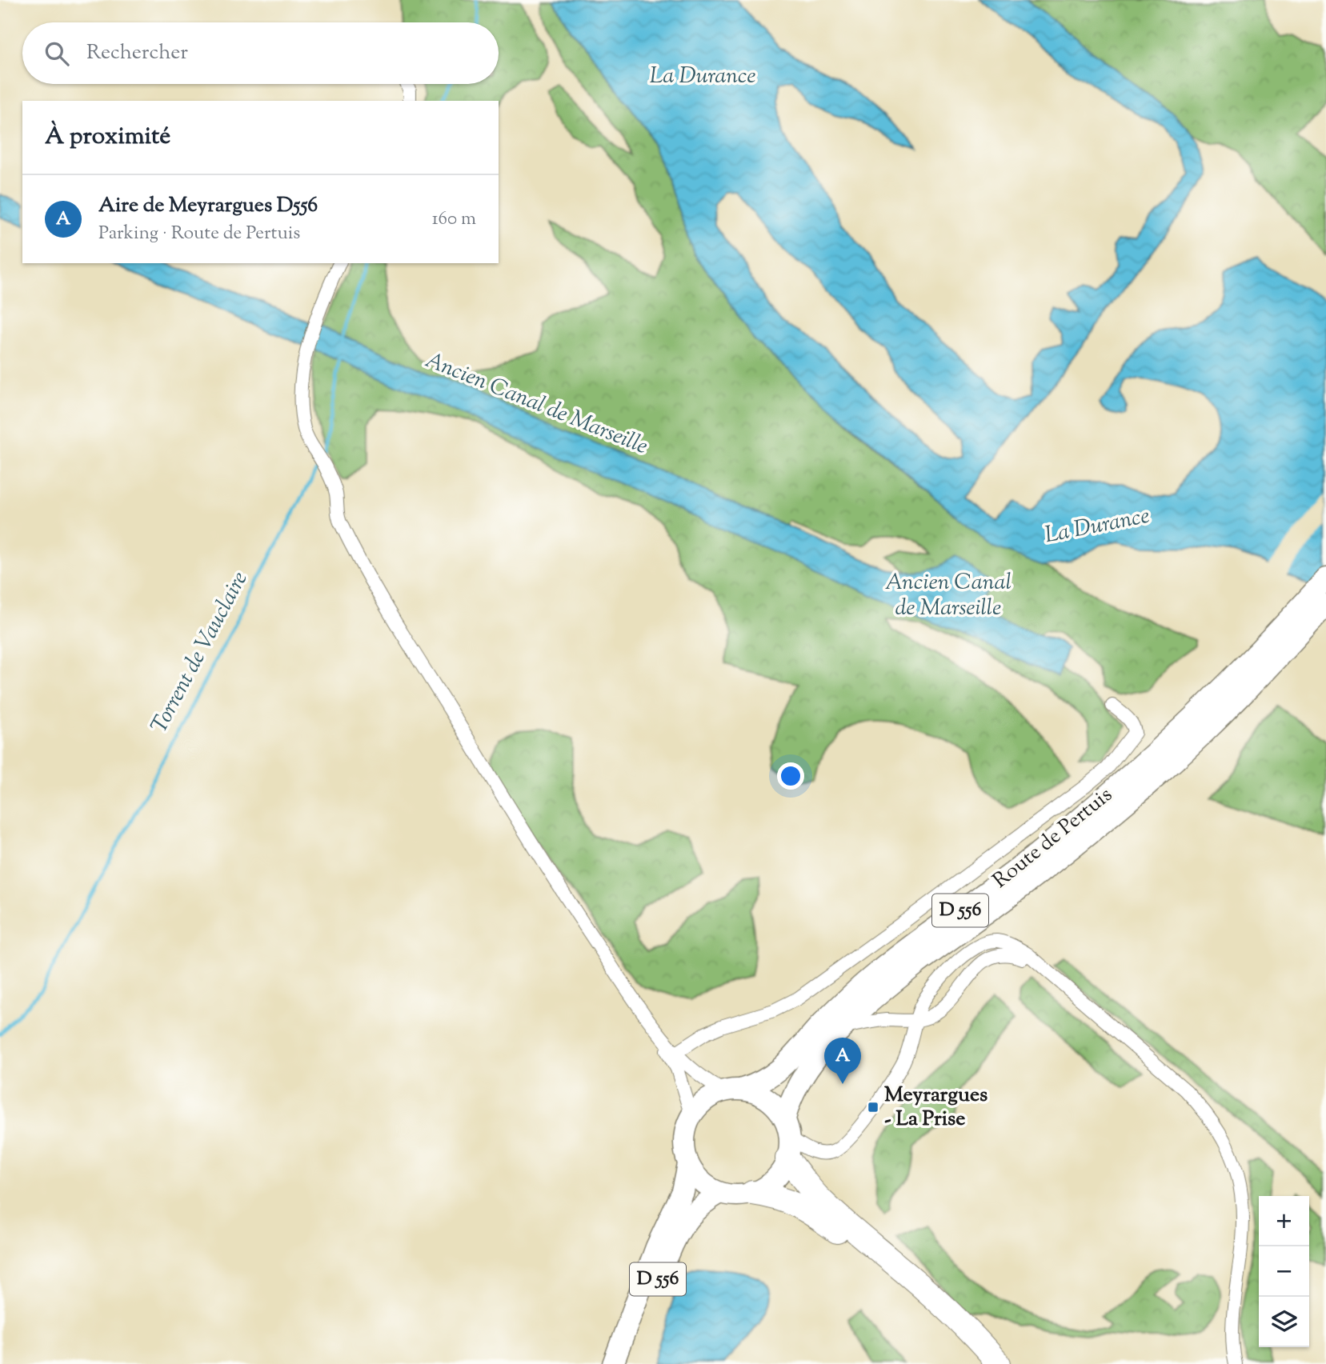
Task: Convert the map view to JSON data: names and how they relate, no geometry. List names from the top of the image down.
{
  "streets": {
    "main road": ["Route de Pertuis", "D 556"]
  },
  "crossings": [
    ["Route de Pertuis", "D 556"]
  ],
  "water": ["La Durance", "Ancien Canal de Marseille", "Torrent de Vauclaire"],
  "places": {
    "transit": ["Meyrargues - La Prise"]
  },
  "page": {
    "search": "Rechercher",
    "heading": "À proximité",
    "list": [
      {
        "mark": "A",
        "name": "Aire de Meyrargues D556",
        "note": "Parking · Route de Pertuis",
        "value": "160 m"
      }
    ],
    "pins": "A",
    "map_buttons": ["+", "−"]
  }
}
